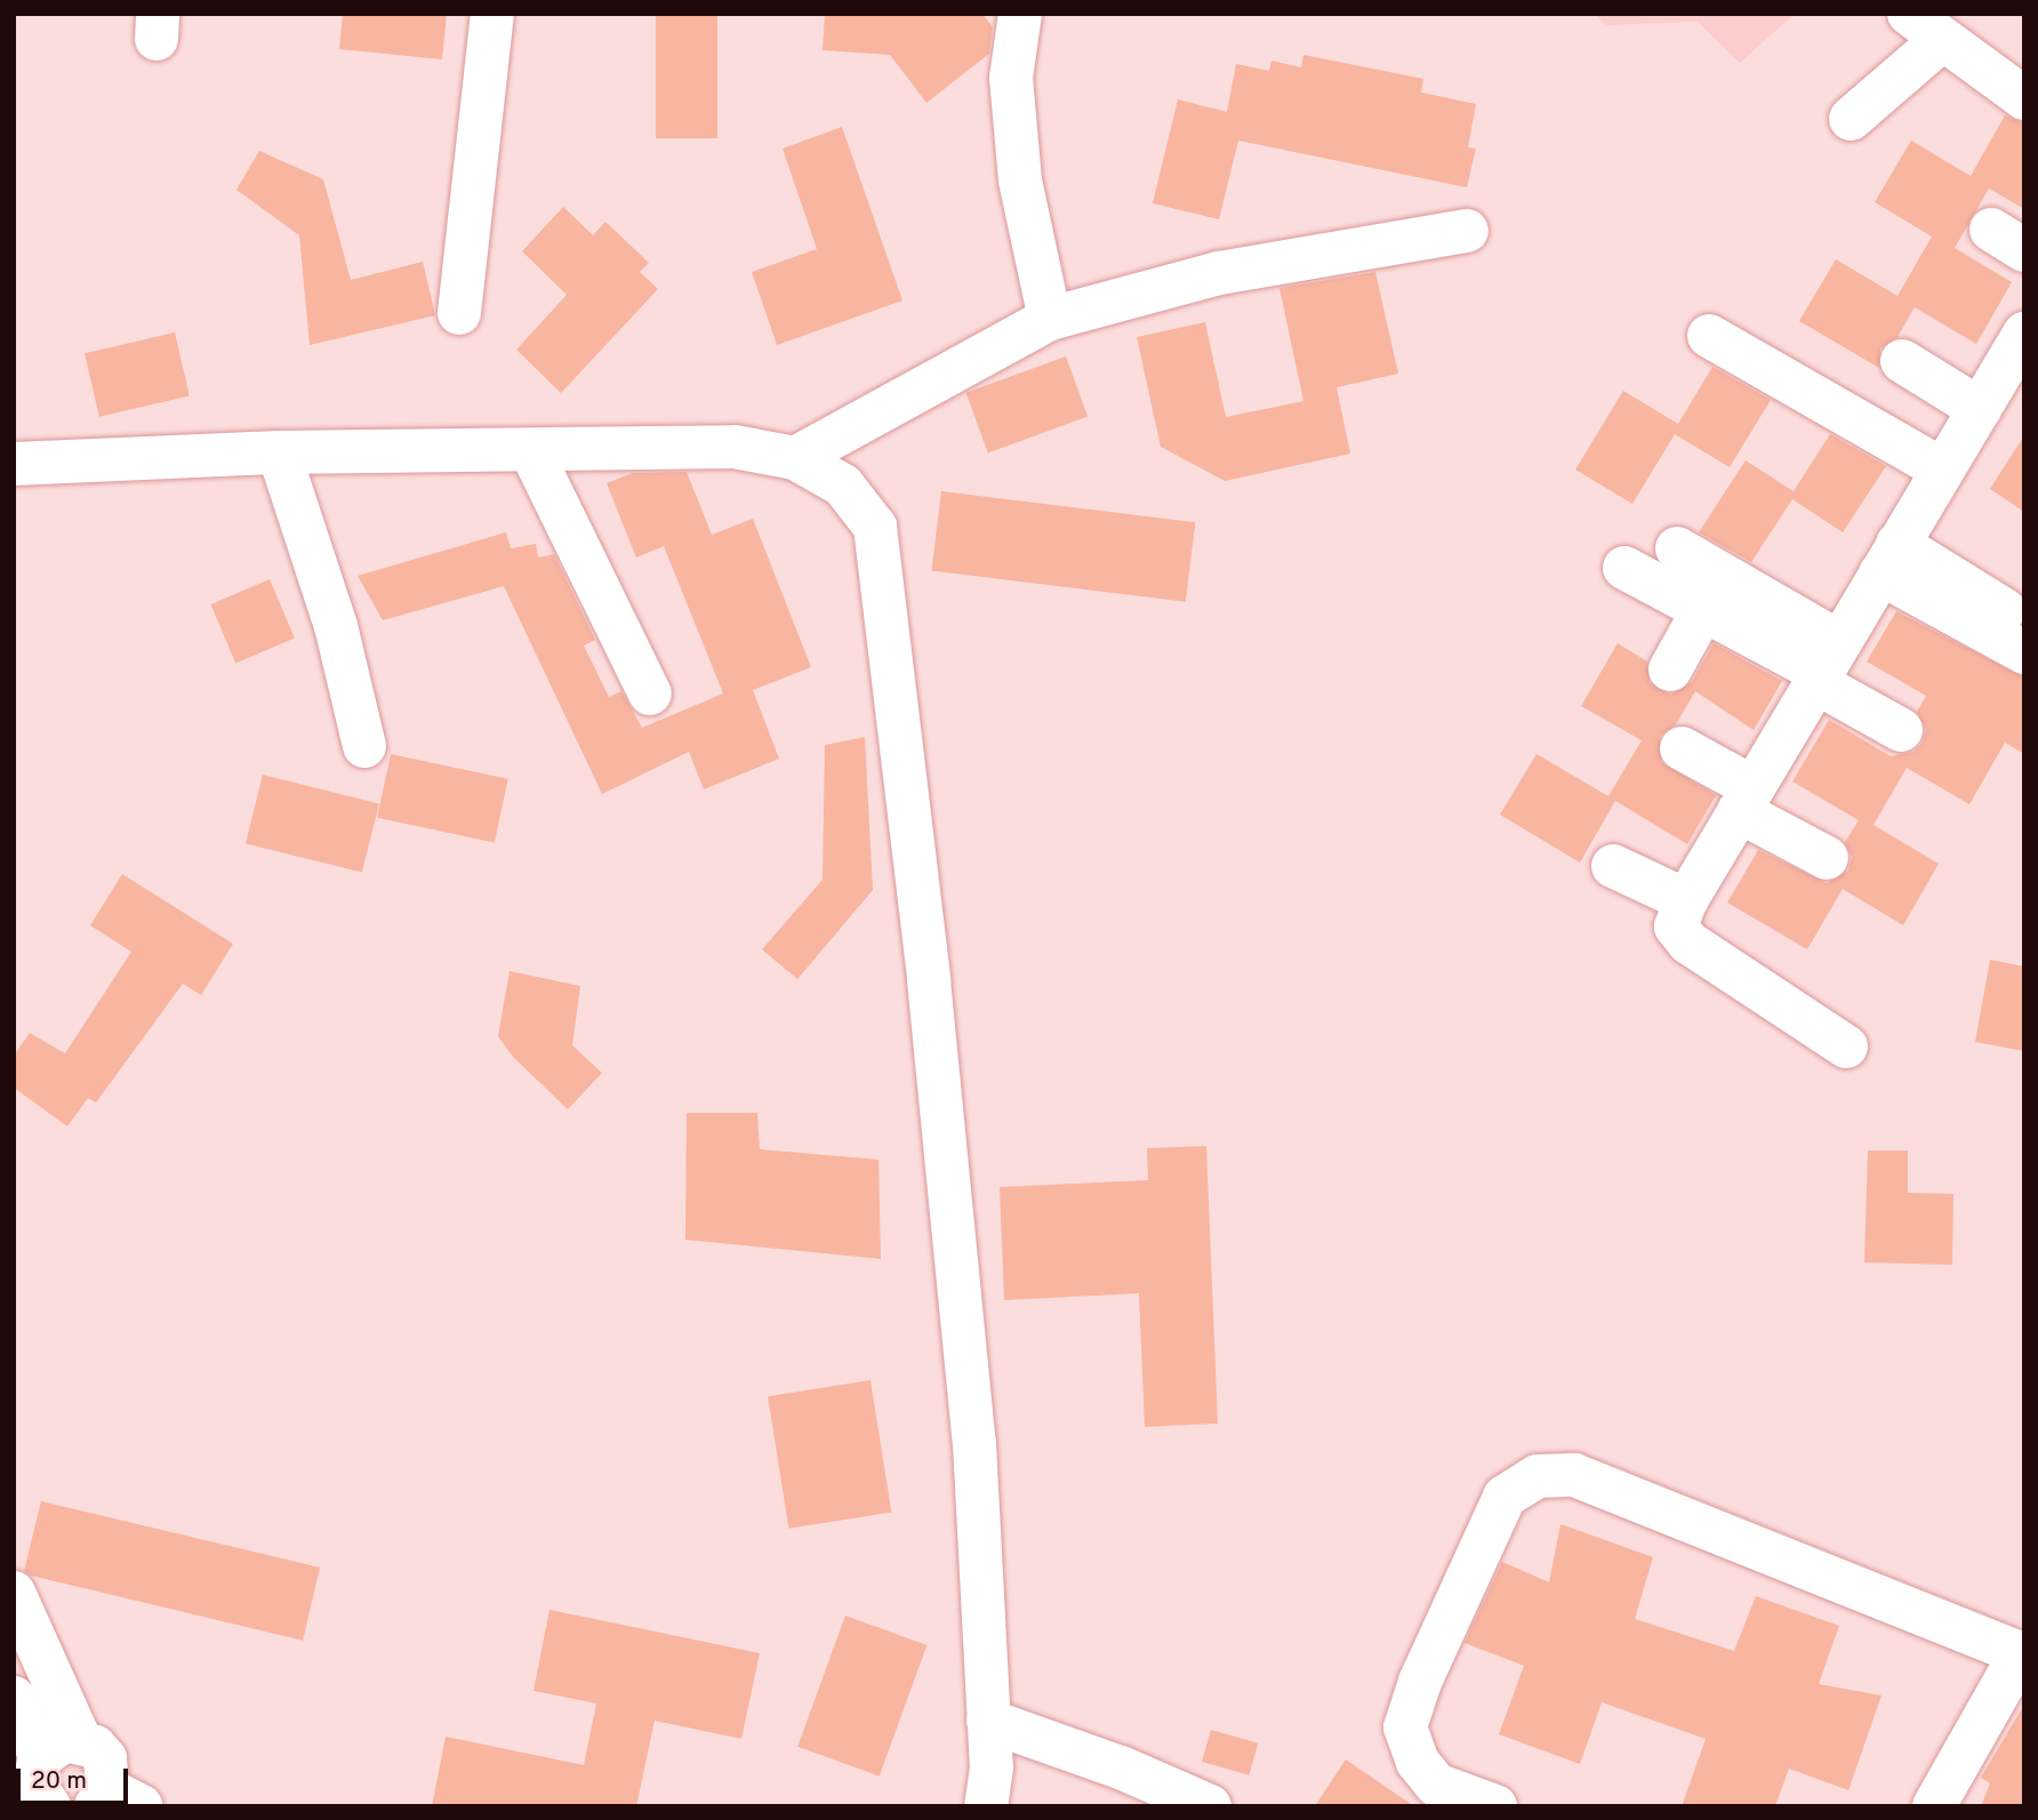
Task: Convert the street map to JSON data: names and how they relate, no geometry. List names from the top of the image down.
{
  "scale_bar": "20 m"
}
